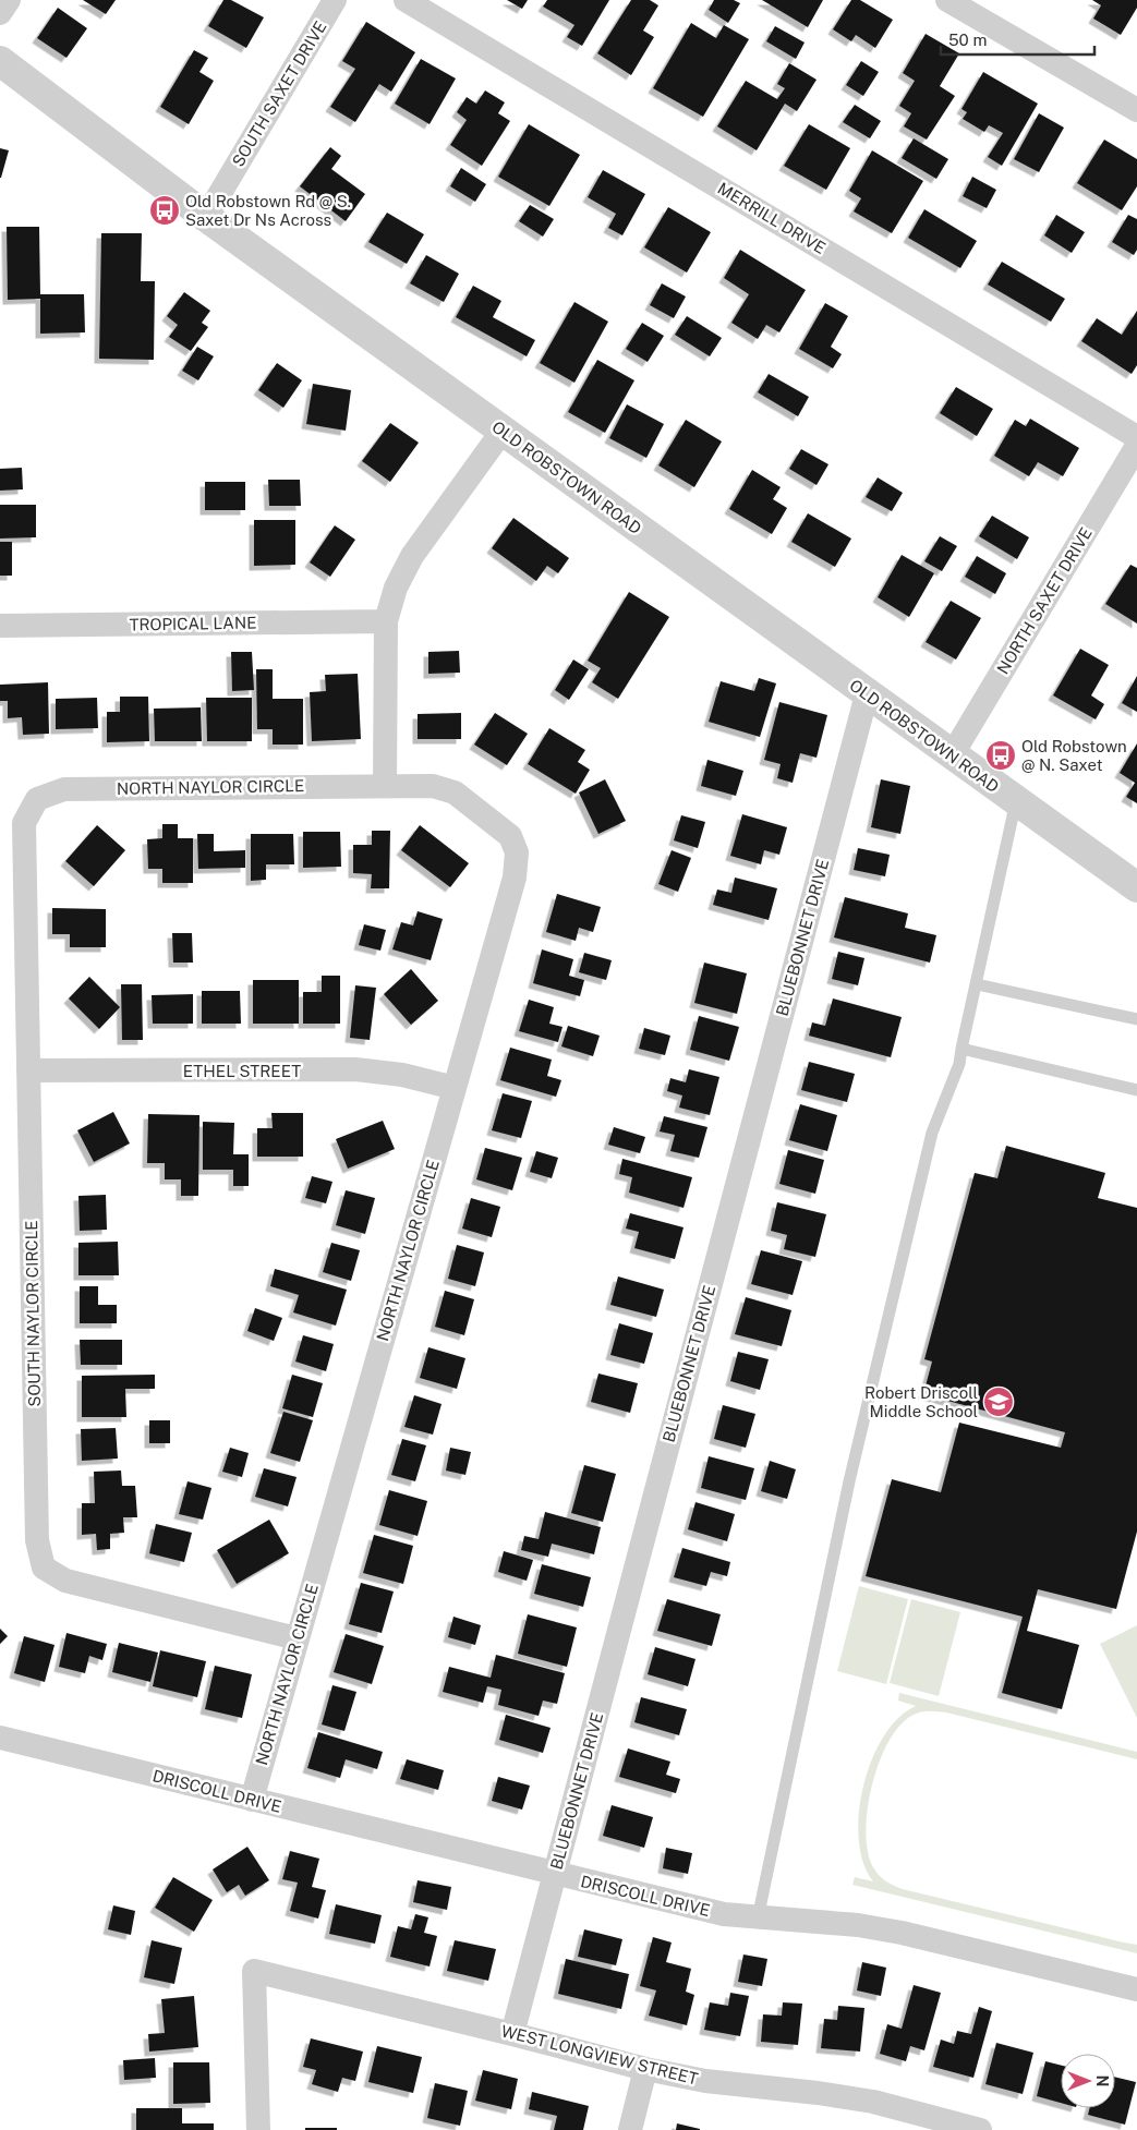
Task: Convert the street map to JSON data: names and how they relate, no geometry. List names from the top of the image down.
{
  "streets": {
    "street": [
      "SOUTH SAXET DRIVE",
      "MERRILL DRIVE",
      "OLD ROBSTOWN ROAD",
      "NORTH SAXET DRIVE",
      "TROPICAL LANE",
      "NORTH NAYLOR CIRCLE",
      "BLUEBONNET DRIVE",
      "ETHEL STREET",
      "SOUTH NAYLOR CIRCLE",
      "DRISCOLL DRIVE",
      "WEST LONGVIEW STREET"
    ]
  },
  "crossings": [
    ["SOUTH SAXET DRIVE", "OLD ROBSTOWN ROAD"],
    ["OLD ROBSTOWN ROAD", "NORTH SAXET DRIVE"],
    ["OLD ROBSTOWN ROAD", "BLUEBONNET DRIVE"],
    ["NORTH NAYLOR CIRCLE", "ETHEL STREET"],
    ["NORTH NAYLOR CIRCLE", "SOUTH NAYLOR CIRCLE"],
    ["NORTH NAYLOR CIRCLE", "DRISCOLL DRIVE"],
    ["BLUEBONNET DRIVE", "DRISCOLL DRIVE"],
    ["BLUEBONNET DRIVE", "WEST LONGVIEW STREET"],
    ["ETHEL STREET", "SOUTH NAYLOR CIRCLE"]
  ],
  "places": {
    "bus stop": ["Old Robstown Rd @ S. Saxet Dr Ns Across", "Old Robstown @ N. Saxet"],
    "school or university": ["Robert Driscoll Middle School"]
  },
  "scale_bar": "50 m",
  "north": "right"
}
